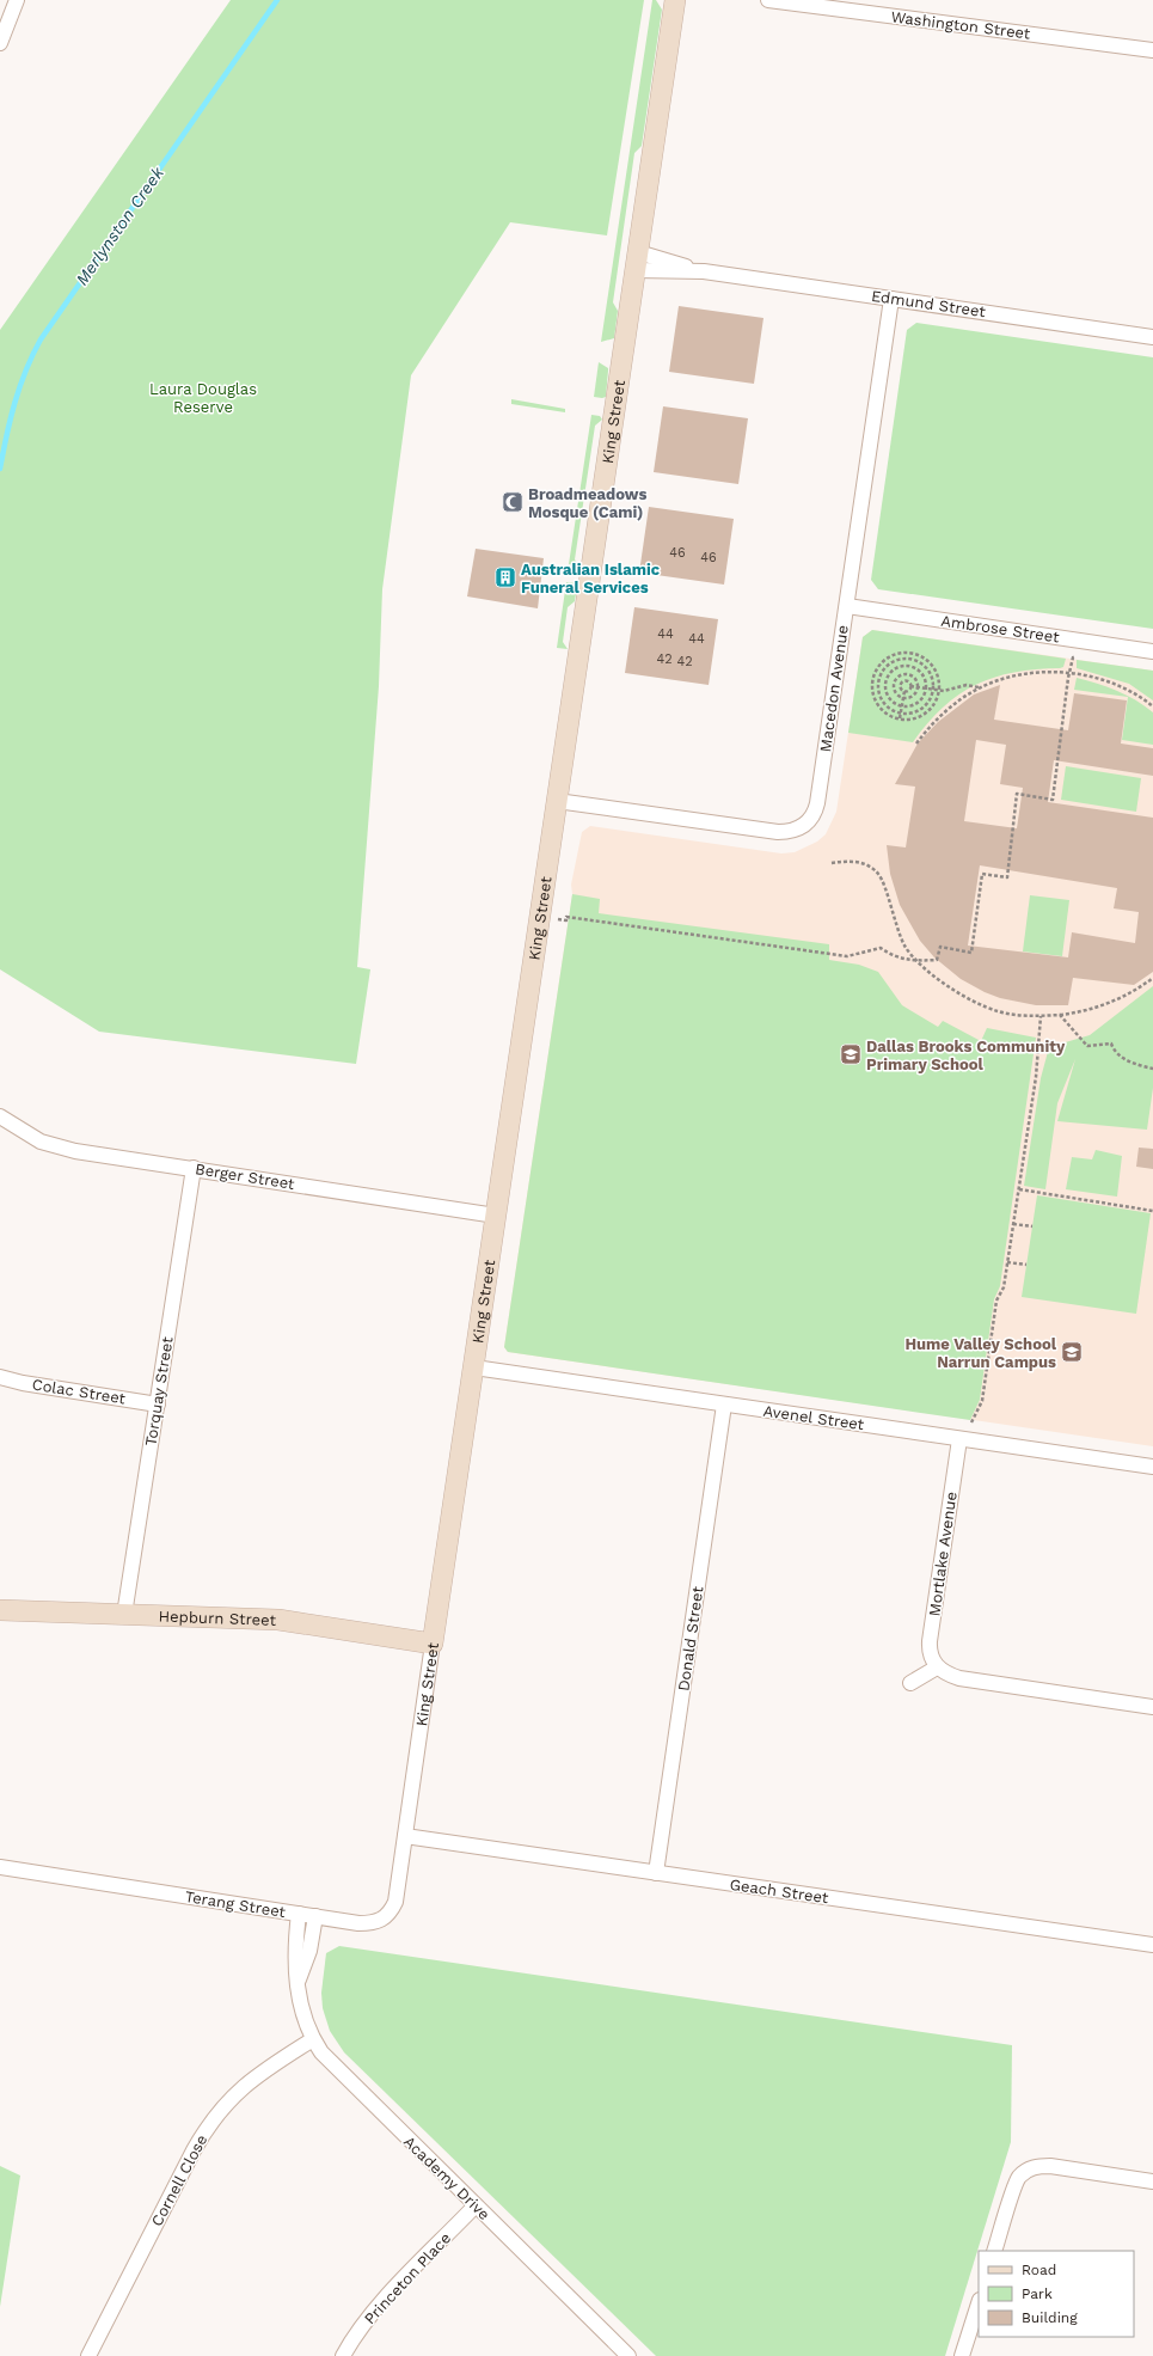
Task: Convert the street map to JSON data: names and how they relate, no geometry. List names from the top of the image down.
{
  "streets": {
    "street": [
      "Washington Street",
      "Edmund Street",
      "King Street",
      "Ambrose Street",
      "Macedon Avenue",
      "Berger Street",
      "Colac Street",
      "Torquay Street",
      "Avenel Street",
      "Mortlake Avenue",
      "Hepburn Street",
      "Donald Street",
      "Geach Street",
      "Terang Street",
      "Academy Drive",
      "Cornell Close",
      "Princeton Place"
    ]
  },
  "crossings": [
    ["Edmund Street", "King Street"],
    ["Edmund Street", "Macedon Avenue"],
    ["King Street", "Macedon Avenue"],
    ["King Street", "Berger Street"],
    ["King Street", "Avenel Street"],
    ["King Street", "Hepburn Street"],
    ["King Street", "Geach Street"],
    ["King Street", "Terang Street"],
    ["Ambrose Street", "Macedon Avenue"],
    ["Berger Street", "Torquay Street"],
    ["Colac Street", "Torquay Street"],
    ["Torquay Street", "Hepburn Street"],
    ["Avenel Street", "Mortlake Avenue"],
    ["Avenel Street", "Donald Street"],
    ["Donald Street", "Geach Street"],
    ["Geach Street", "Terang Street"],
    ["Terang Street", "Academy Drive"],
    ["Academy Drive", "Cornell Close"],
    ["Academy Drive", "Princeton Place"]
  ],
  "water": ["Merlynston Creek"],
  "parks": ["Laura Douglas Reserve"],
  "places": {
    "mosque": ["Broadmeadows Mosque (Cami)"],
    "building": ["Australian Islamic Funeral Services"],
    "school or university": ["Dallas Brooks Community Primary School", "Hume Valley School Narrun Campus"]
  },
  "house_numbers": [
    "46",
    "46",
    "44",
    "44",
    "42",
    "42"
  ],
  "legend": ["Road", "Park", "Building"]
}
